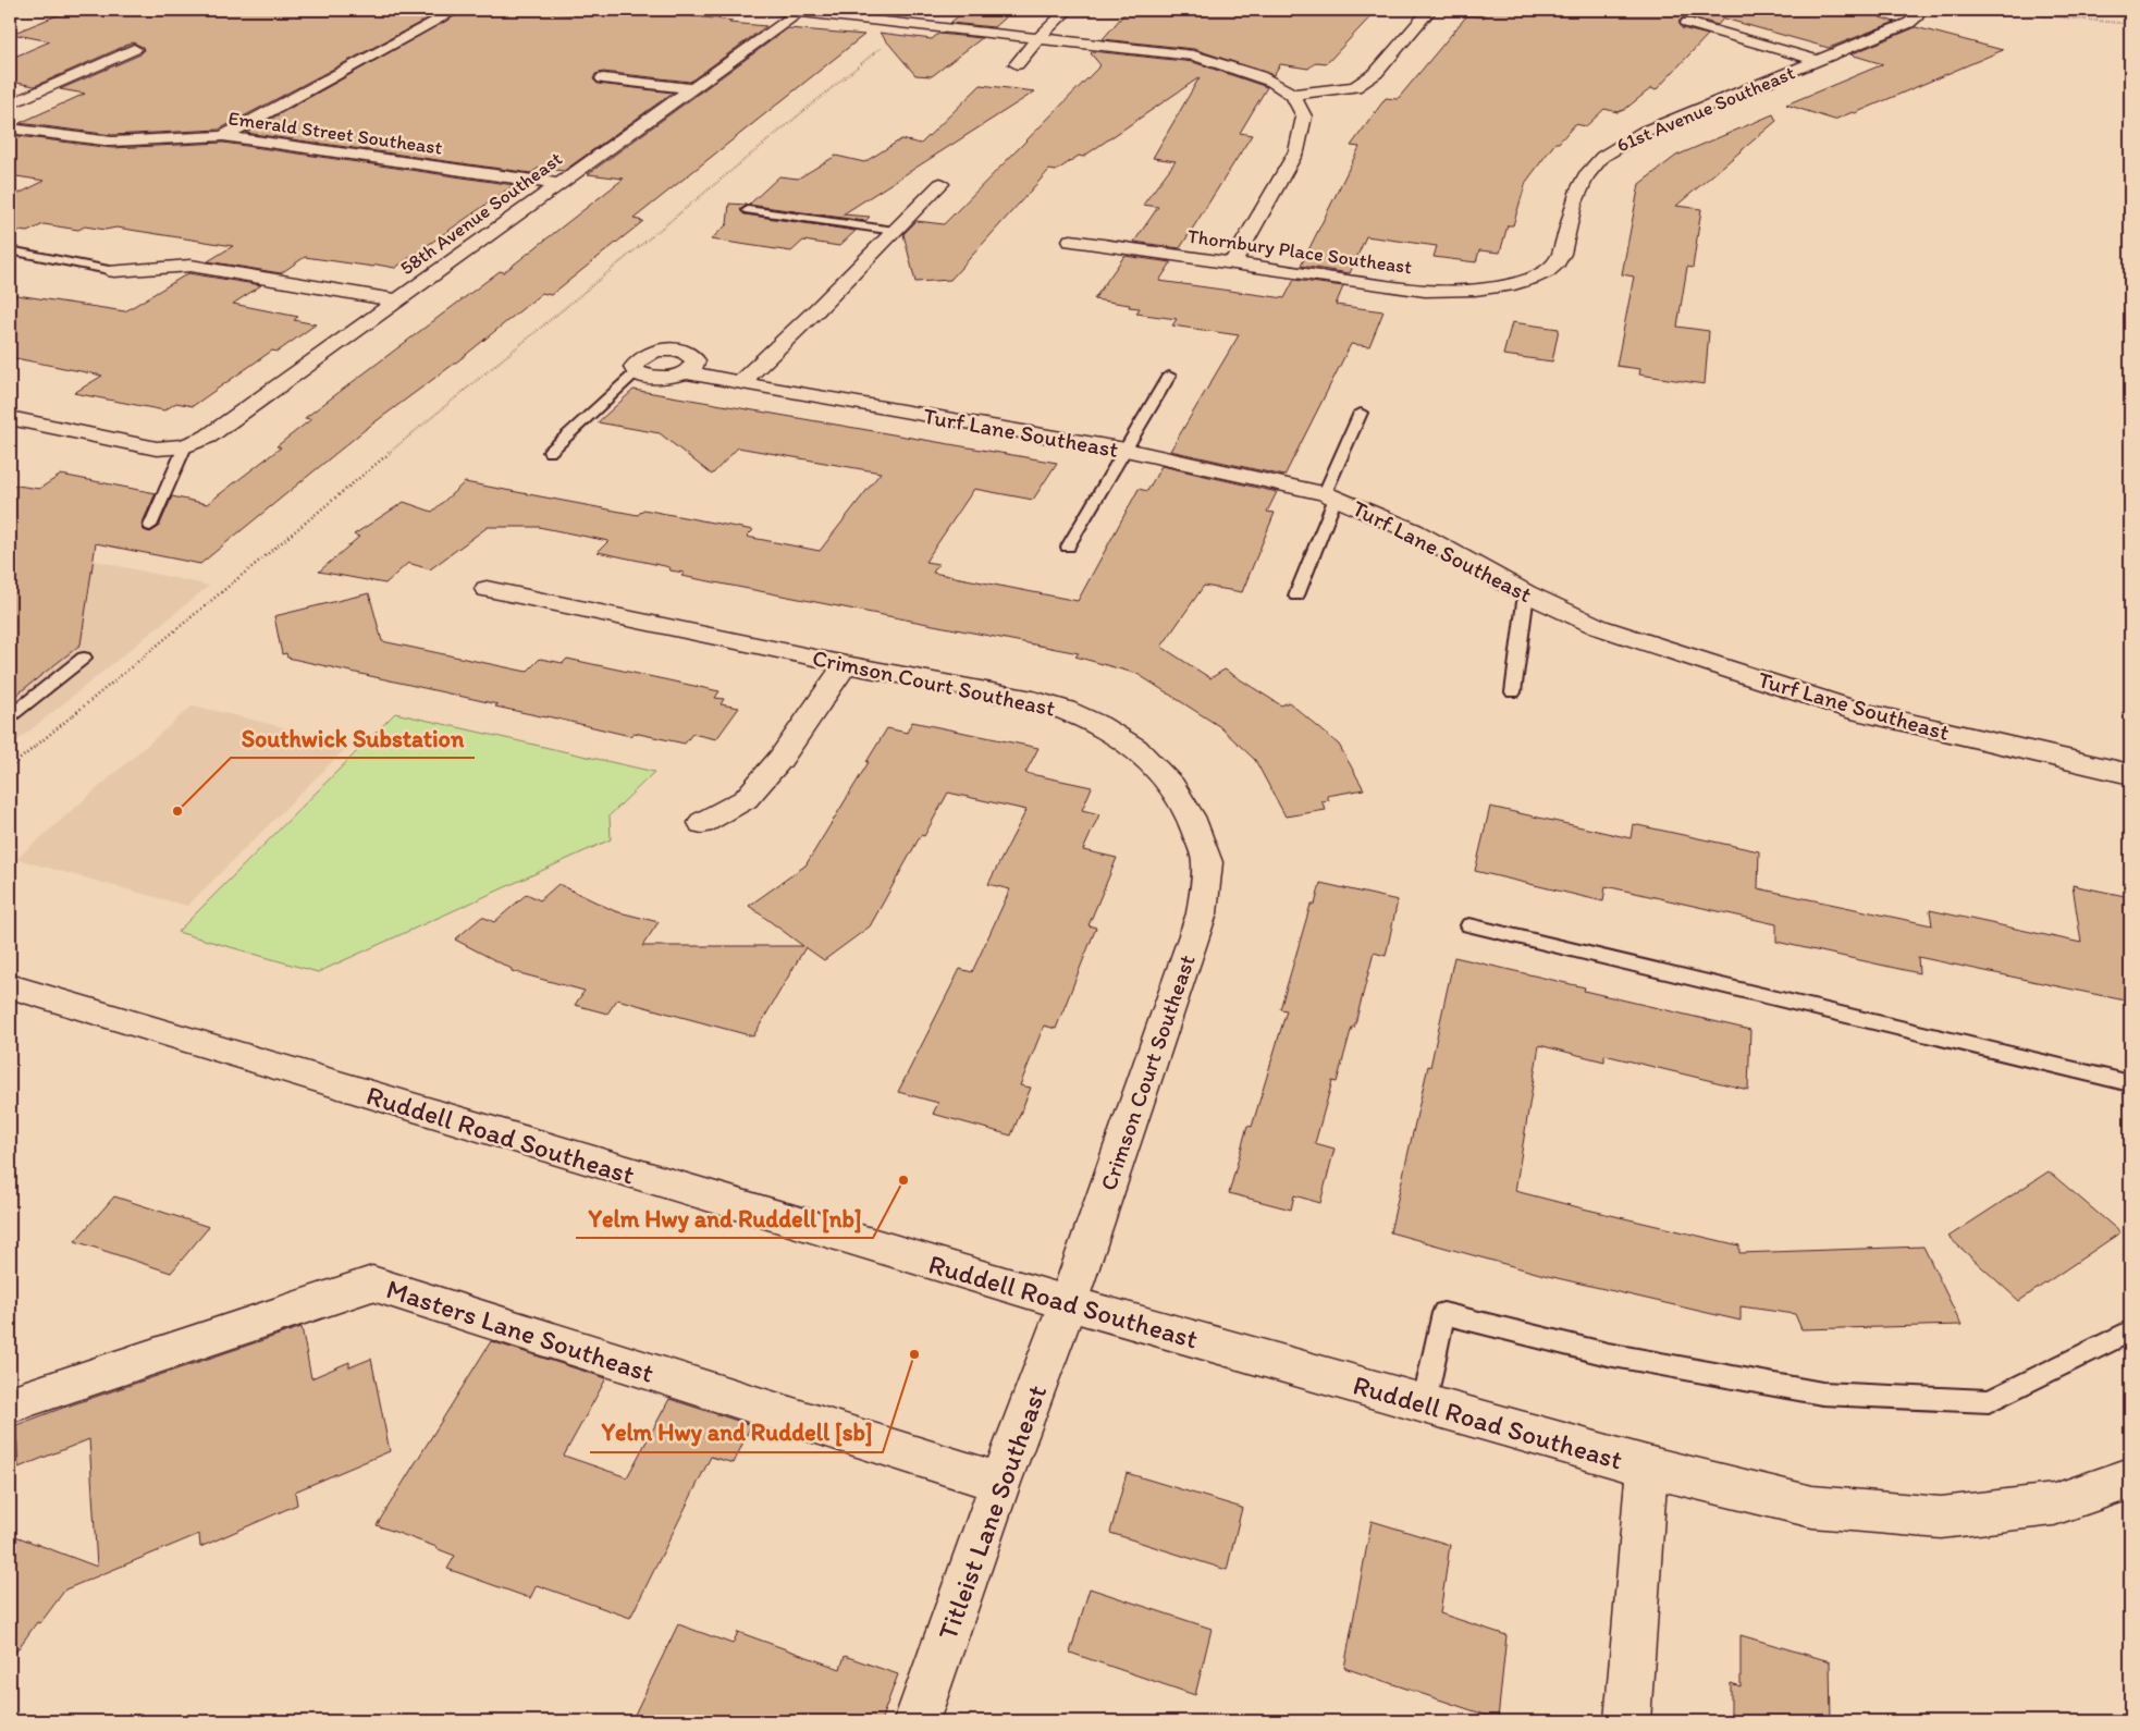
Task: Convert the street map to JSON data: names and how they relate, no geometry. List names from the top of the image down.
{
  "streets": {
    "street": [
      "61st Avenue Southeast",
      "Emerald Street Southeast",
      "58th Avenue Southeast",
      "Thornbury Place Southeast",
      "Turf Lane Southeast",
      "Crimson Court Southeast",
      "Ruddell Road Southeast",
      "Masters Lane Southeast",
      "Titleist Lane Southeast"
    ]
  },
  "crossings": [
    ["61st Avenue Southeast", "Thornbury Place Southeast"],
    ["Emerald Street Southeast", "58th Avenue Southeast"],
    ["Crimson Court Southeast", "Ruddell Road Southeast"],
    ["Crimson Court Southeast", "Titleist Lane Southeast"],
    ["Ruddell Road Southeast", "Titleist Lane Southeast"],
    ["Masters Lane Southeast", "Titleist Lane Southeast"]
  ],
  "places": ["Southwick Substation", "Yelm Hwy and Ruddell [nb]", "Yelm Hwy and Ruddell [sb]"]
}
